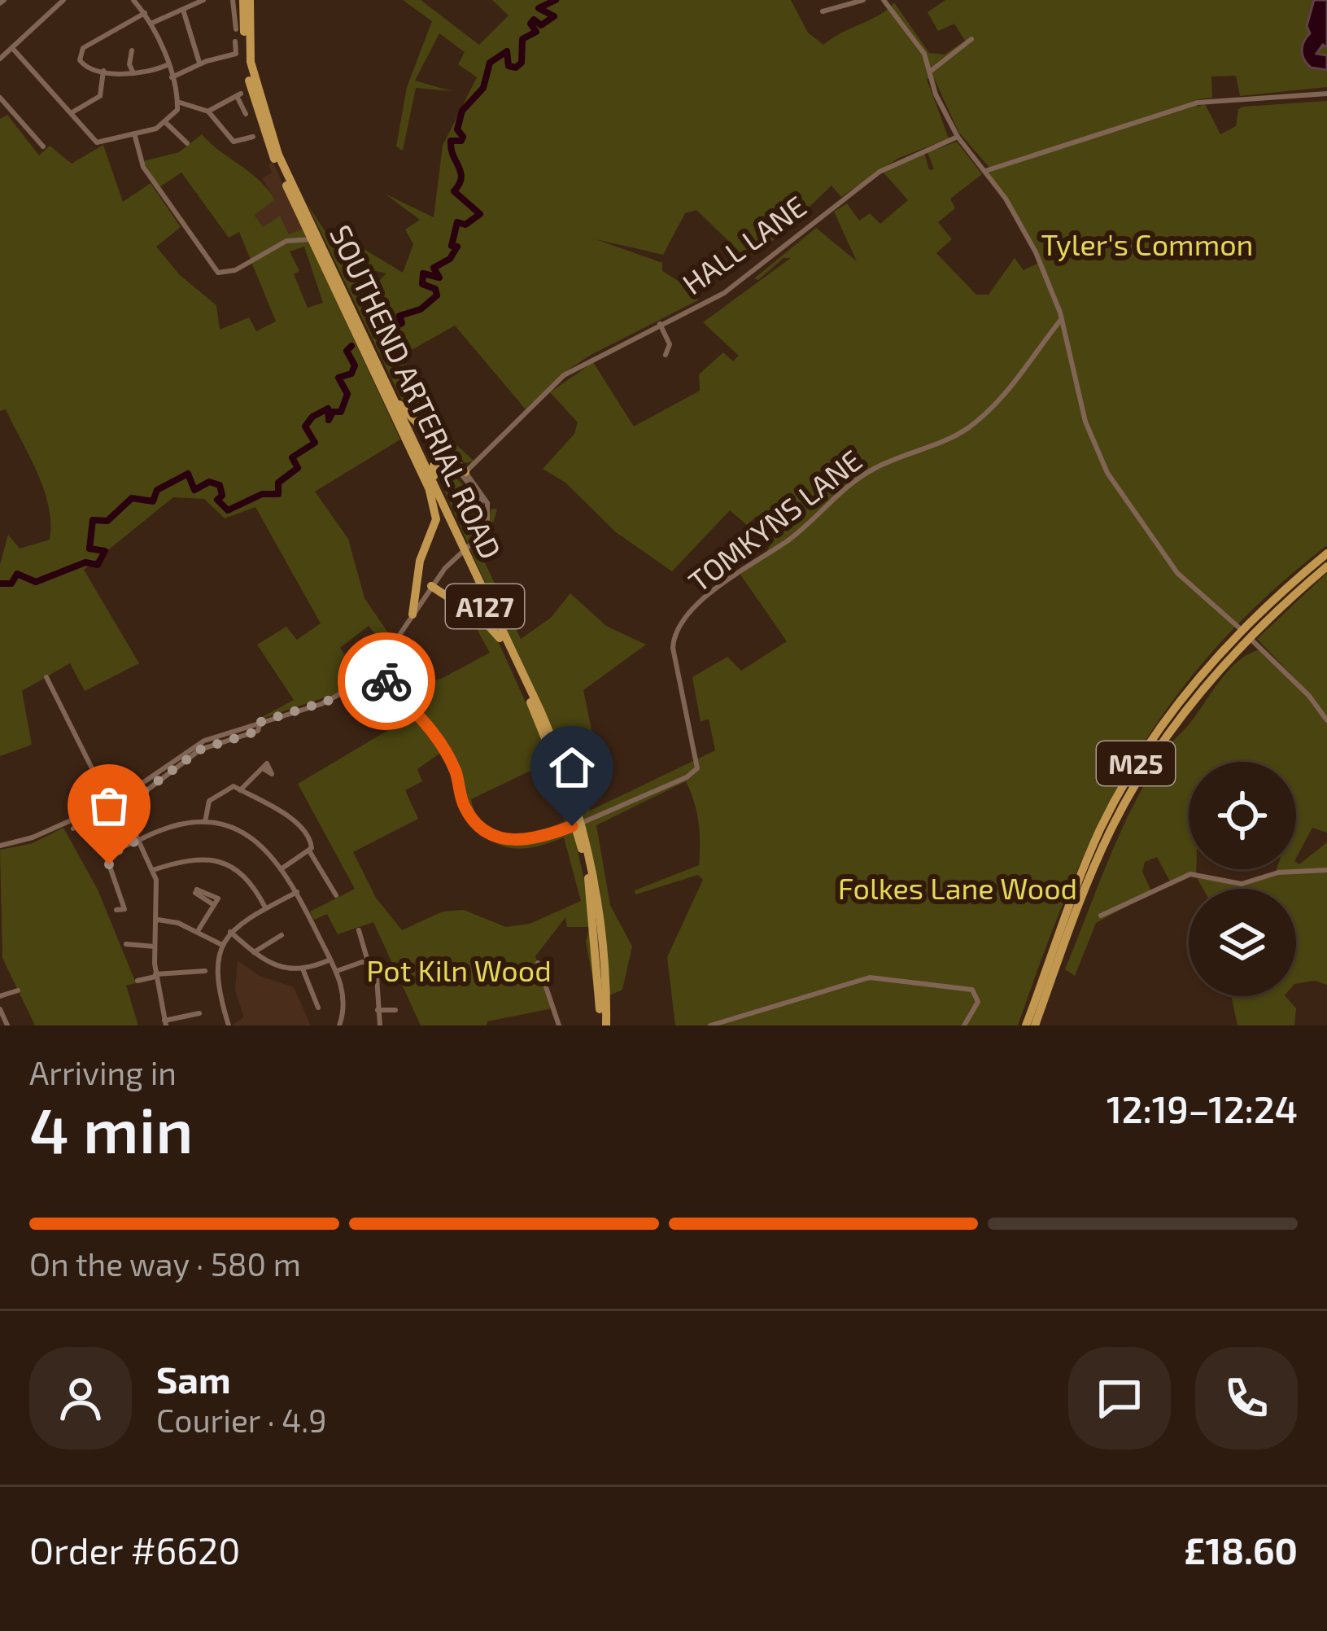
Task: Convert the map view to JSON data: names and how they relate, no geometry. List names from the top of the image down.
{
  "streets": {
    "highway": ["SOUTHEND ARTERIAL ROAD", "A127", "M25"],
    "street": ["HALL LANE", "TOMKYNS LANE"]
  },
  "crossings": [
    ["SOUTHEND ARTERIAL ROAD", "TOMKYNS LANE"],
    ["SOUTHEND ARTERIAL ROAD", "A127"]
  ],
  "parks": ["Tyler's Common", "Folkes Lane Wood", "Pot Kiln Wood"],
  "page": {
    "heading": ["4 min", "Arriving in", "12:19–12:24"],
    "panel": [
      "Sam",
      "Courier · 4.9",
      "Order #6620",
      "£18.60"
    ],
    "bar": "On the way · 580 m"
  }
}
